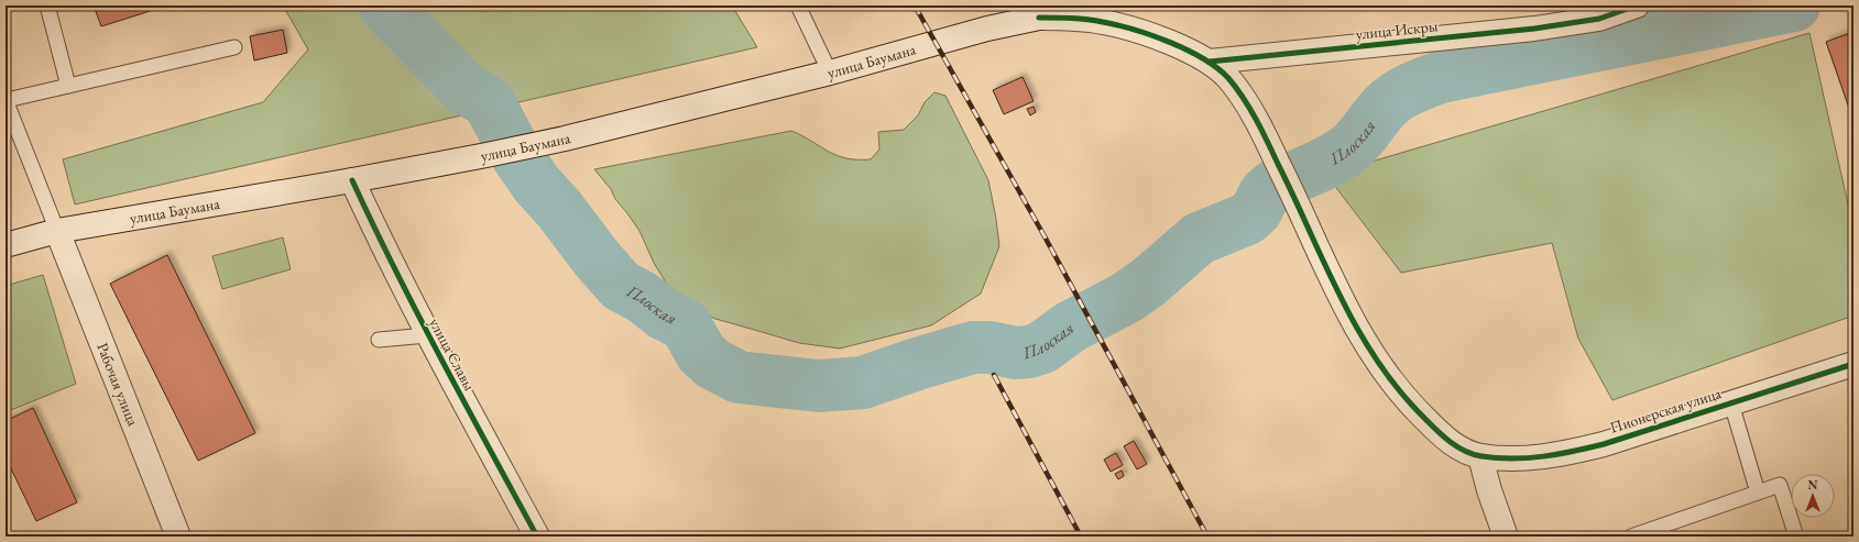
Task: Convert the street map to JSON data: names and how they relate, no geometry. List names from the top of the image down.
{
  "streets": {
    "street": [
      "улица Искры",
      "улица Баумана",
      "улица Славы",
      "Рабочая улица",
      "Пионерская улица"
    ]
  },
  "crossings": [
    ["улица Искры", "улица Баумана"],
    ["улица Баумана", "улица Славы"],
    ["улица Баумана", "Рабочая улица"],
    ["улица Баумана", "Пионерская улица"]
  ],
  "water": ["Плоская"],
  "north": "top"
}
